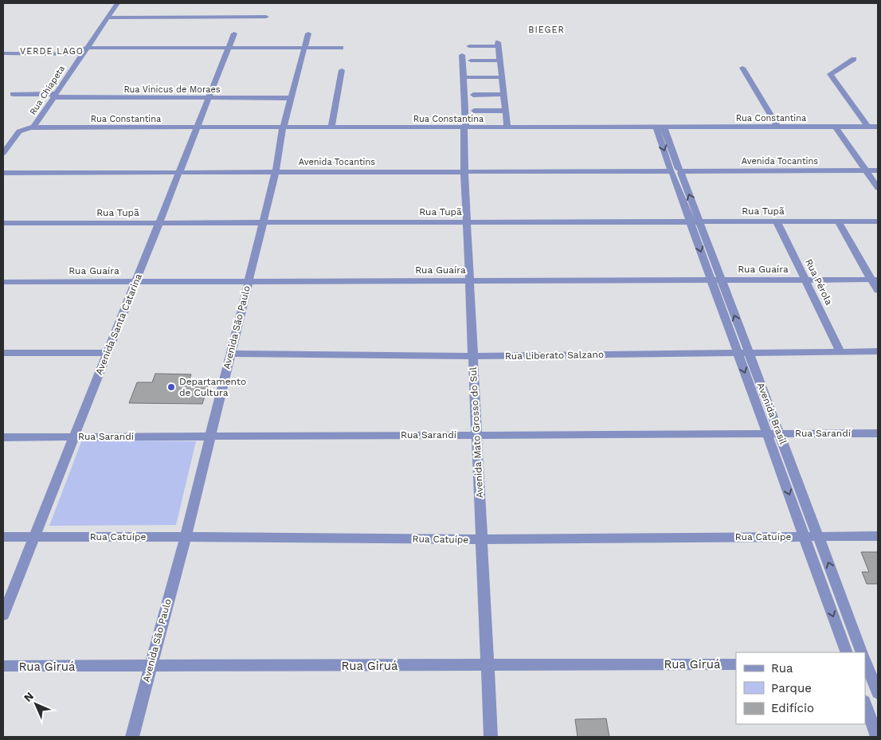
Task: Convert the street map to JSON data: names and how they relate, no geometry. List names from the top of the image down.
{
  "streets": {
    "street": [
      "Rua Vinicus de Moraes",
      "Rua Chiapeta",
      "Rua Constantina",
      "Avenida Tocantins",
      "Rua Tupã",
      "Rua Guaíra",
      "Rua Pérola",
      "Avenida Santa Catarina",
      "Avenida São Paulo",
      "Rua Liberato Salzano",
      "Avenida Brasil",
      "Avenida Mato Grosso do Sul",
      "Rua Sarandí",
      "Rua Catuípe",
      "Rua Giruá"
    ]
  },
  "crossings": [
    ["Rua Vinicus de Moraes", "Rua Chiapeta"],
    ["Rua Vinicus de Moraes", "Avenida Santa Catarina"],
    ["Rua Vinicus de Moraes", "Avenida São Paulo"],
    ["Rua Chiapeta", "Rua Constantina"],
    ["Rua Constantina", "Avenida Santa Catarina"],
    ["Rua Constantina", "Avenida São Paulo"],
    ["Rua Constantina", "Avenida Brasil"],
    ["Rua Constantina", "Avenida Mato Grosso do Sul"],
    ["Avenida Tocantins", "Avenida Santa Catarina"],
    ["Avenida Tocantins", "Avenida São Paulo"],
    ["Avenida Tocantins", "Avenida Brasil"],
    ["Avenida Tocantins", "Avenida Mato Grosso do Sul"],
    ["Rua Tupã", "Rua Pérola"],
    ["Rua Tupã", "Avenida Santa Catarina"],
    ["Rua Tupã", "Avenida São Paulo"],
    ["Rua Tupã", "Avenida Brasil"],
    ["Rua Tupã", "Avenida Mato Grosso do Sul"],
    ["Rua Guaíra", "Rua Pérola"],
    ["Rua Guaíra", "Avenida Santa Catarina"],
    ["Rua Guaíra", "Avenida São Paulo"],
    ["Rua Guaíra", "Avenida Brasil"],
    ["Rua Guaíra", "Avenida Mato Grosso do Sul"],
    ["Rua Pérola", "Rua Liberato Salzano"],
    ["Avenida Santa Catarina", "Rua Sarandí"],
    ["Avenida Santa Catarina", "Rua Catuípe"],
    ["Avenida São Paulo", "Rua Liberato Salzano"],
    ["Avenida São Paulo", "Rua Sarandí"],
    ["Avenida São Paulo", "Rua Catuípe"],
    ["Avenida São Paulo", "Rua Giruá"],
    ["Rua Liberato Salzano", "Avenida Brasil"],
    ["Rua Liberato Salzano", "Avenida Mato Grosso do Sul"],
    ["Avenida Brasil", "Rua Sarandí"],
    ["Avenida Brasil", "Rua Catuípe"],
    ["Avenida Mato Grosso do Sul", "Rua Sarandí"],
    ["Avenida Mato Grosso do Sul", "Rua Catuípe"],
    ["Avenida Mato Grosso do Sul", "Rua Giruá"]
  ],
  "districts": ["BIEGER", "VERDE LAGO"],
  "places": ["Departamento de Cultura"],
  "legend": ["Rua", "Parque", "Edifício"],
  "north": "top left"
}
